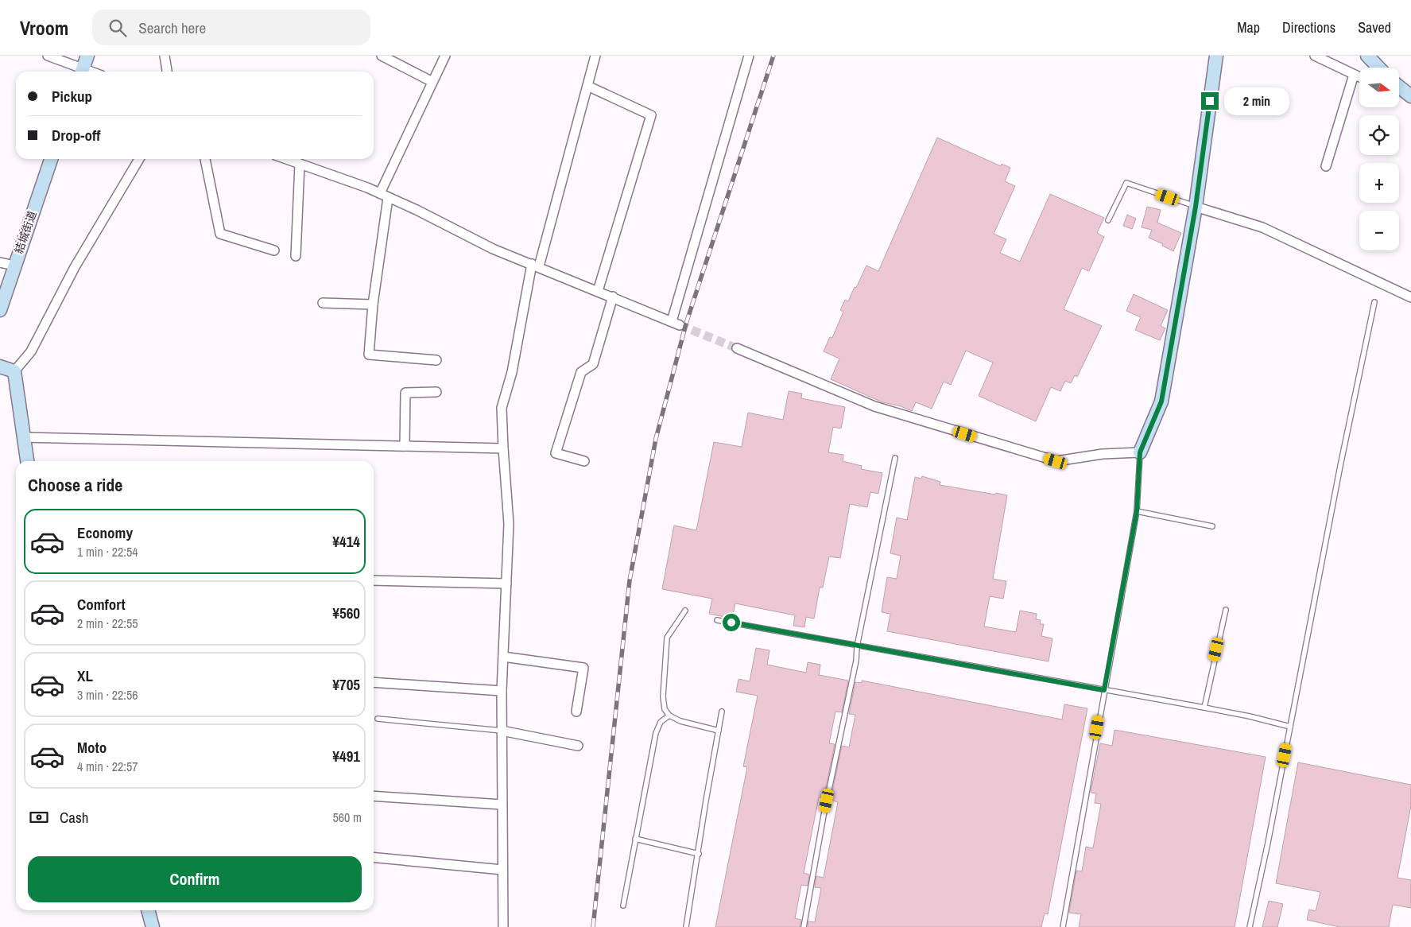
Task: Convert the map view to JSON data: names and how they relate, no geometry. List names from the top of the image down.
{
  "streets": {
    "street": ["結城街道"]
  },
  "north": "right",
  "page": {
    "header": "Vroom",
    "search": "Search here",
    "nav": ["Map", "Directions", "Saved"],
    "map_buttons": ["+", "−"],
    "banner": ["Pickup", "Drop-off"],
    "bubble": "2 min",
    "heading": "Choose a ride",
    "list": [
      {
        "name": "Economy",
        "note": "1 min · 22:54",
        "value": "¥414"
      },
      {
        "name": "Comfort",
        "note": "2 min · 22:55",
        "value": "¥560"
      },
      {
        "name": "XL",
        "note": "3 min · 22:56",
        "value": "¥705"
      },
      {
        "name": "Moto",
        "note": "4 min · 22:57",
        "value": "¥491"
      }
    ],
    "pay": ["Cash", "560 m"],
    "buttons": "Confirm"
  }
}
